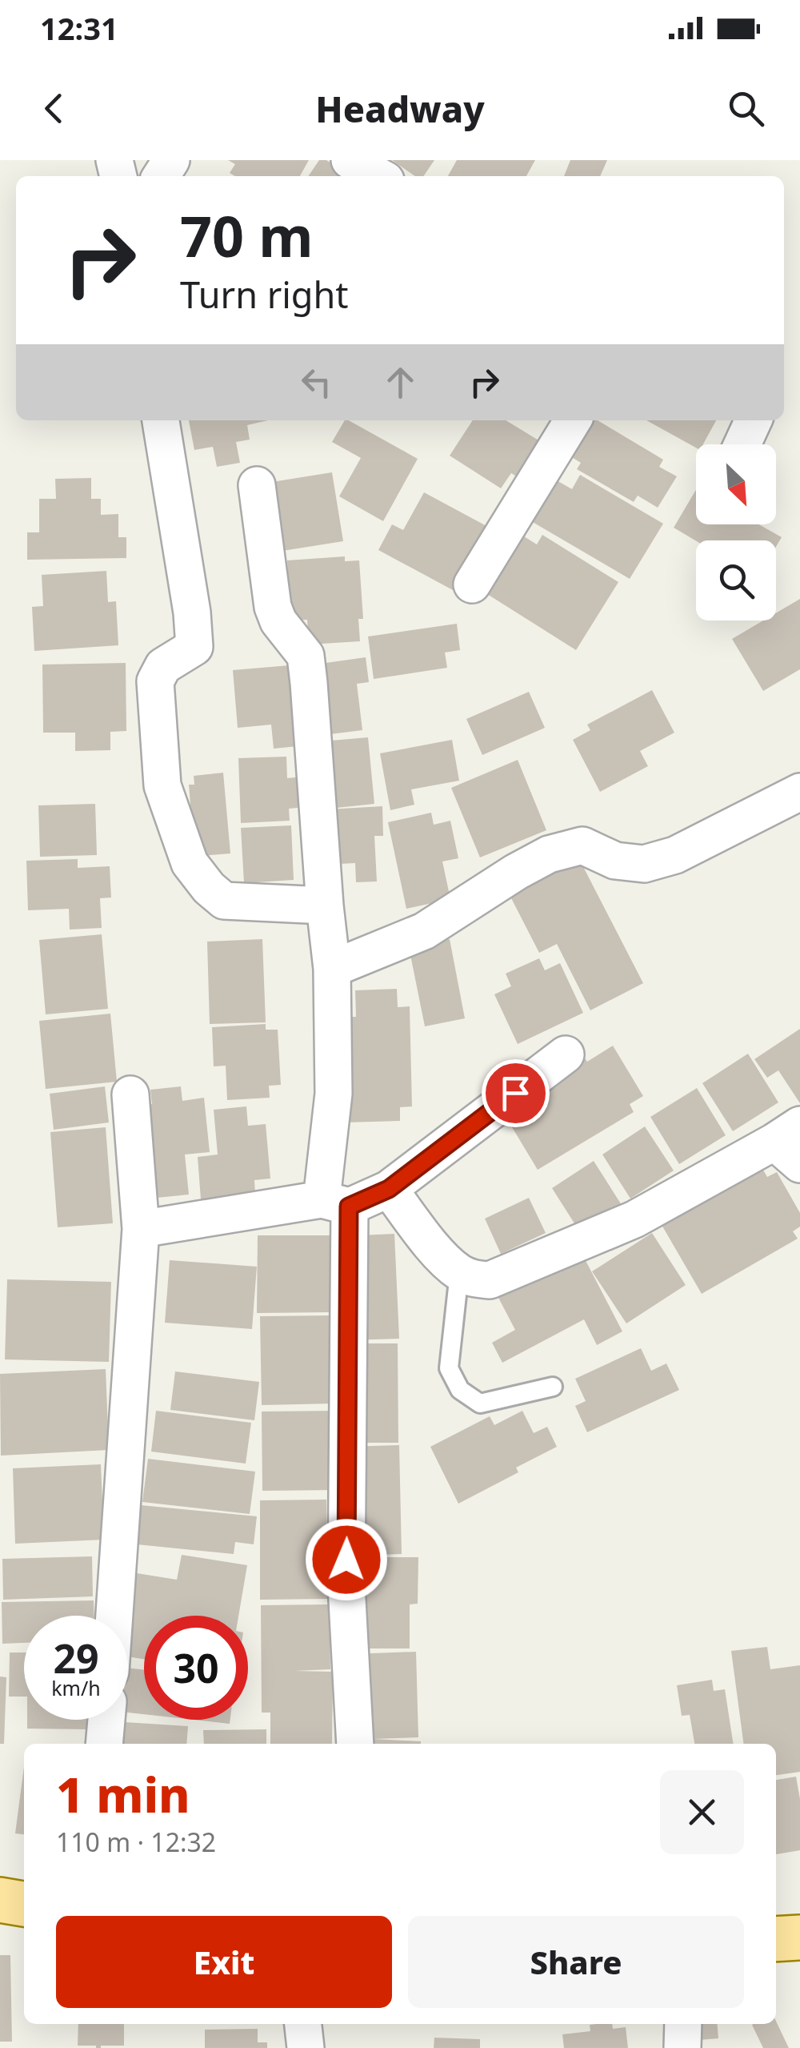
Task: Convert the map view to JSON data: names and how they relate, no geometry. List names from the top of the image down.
{
  "north": "bottom right",
  "page": {
    "status": "12:31",
    "header": "Headway",
    "turn": ["70 m", "Turn right"],
    "speed": "29 km/h",
    "limit": "30",
    "heading": ["1 min", "110 m · 12:32"],
    "buttons": ["Exit", "Share"]
  }
}
